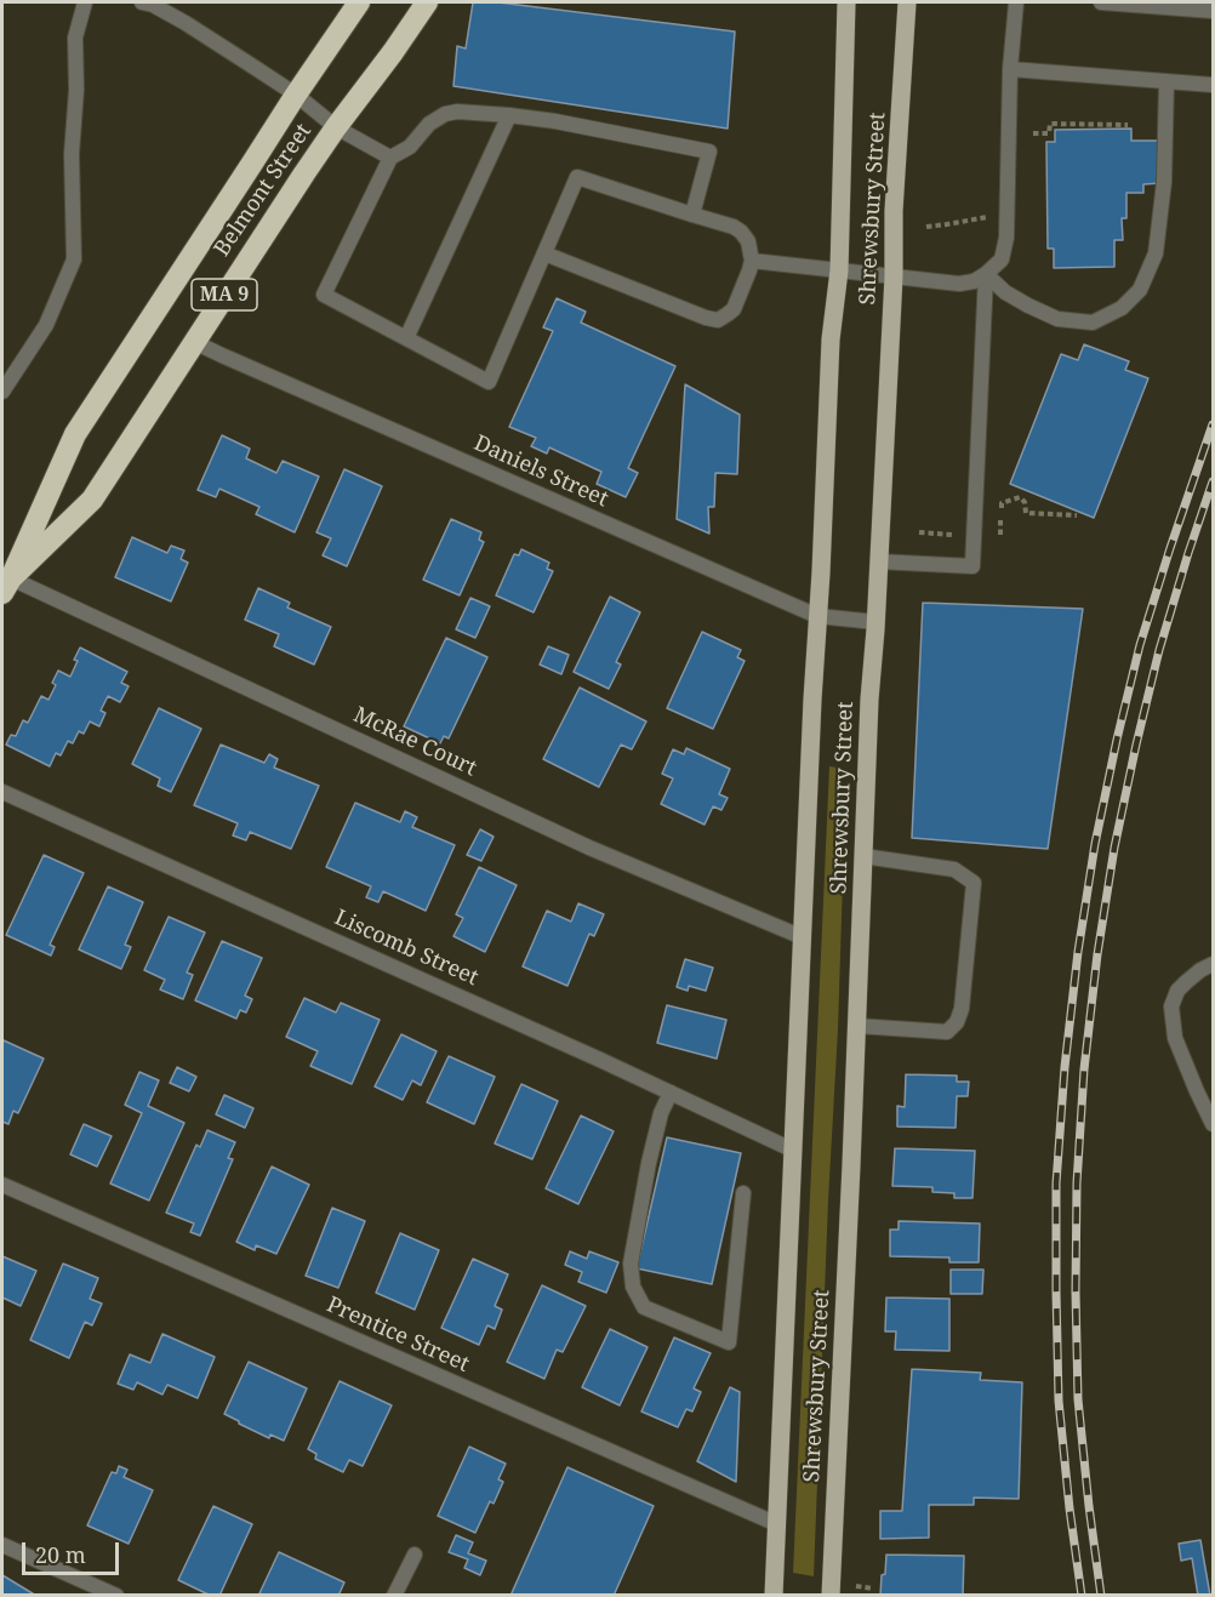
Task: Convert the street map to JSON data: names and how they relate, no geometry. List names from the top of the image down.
{
  "streets": {
    "highway": ["Belmont Street", "MA 9"],
    "main road": ["Shrewsbury Street"],
    "street": [
      "Daniels Street",
      "McRae Court",
      "Liscomb Street",
      "Prentice Street"
    ]
  },
  "crossings": [
    ["Belmont Street", "Daniels Street"],
    ["Belmont Street", "McRae Court"],
    ["Shrewsbury Street", "Daniels Street"],
    ["Shrewsbury Street", "McRae Court"],
    ["Shrewsbury Street", "Liscomb Street"],
    ["Shrewsbury Street", "Prentice Street"]
  ],
  "scale_bar": "20 m"
}
